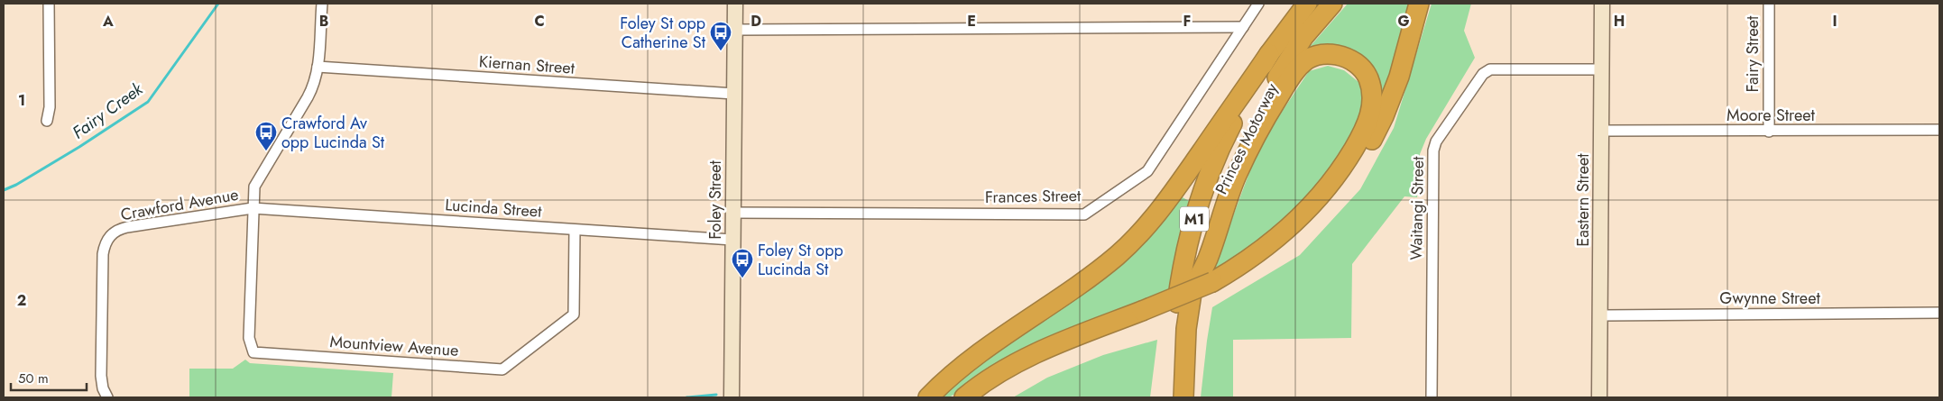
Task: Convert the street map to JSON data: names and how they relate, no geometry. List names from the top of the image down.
{
  "streets": {
    "highway": ["Princes Motorway", "M1"],
    "main road": ["Foley Street", "Eastern Street"],
    "street": [
      "Fairy Street",
      "Kiernan Street",
      "Moore Street",
      "Frances Street",
      "Crawford Avenue",
      "Lucinda Street",
      "Waitangi Street",
      "Gwynne Street",
      "Mountview Avenue"
    ]
  },
  "crossings": [
    ["Fairy Street", "Moore Street"],
    ["Kiernan Street", "Foley Street"],
    ["Kiernan Street", "Crawford Avenue"],
    ["Moore Street", "Eastern Street"],
    ["Frances Street", "Foley Street"],
    ["Foley Street", "Lucinda Street"],
    ["Eastern Street", "Waitangi Street"],
    ["Eastern Street", "Gwynne Street"],
    ["Crawford Avenue", "Lucinda Street"],
    ["Crawford Avenue", "Mountview Avenue"],
    ["Lucinda Street", "Mountview Avenue"]
  ],
  "water": ["Fairy Creek"],
  "places": {
    "bus stop": ["Foley St opp Catherine St", "Crawford Av opp Lucinda St", "Foley St opp Lucinda St"]
  },
  "scale_bar": "50 m",
  "grid": {
    "columns": [
      "A",
      "B",
      "C",
      "D",
      "E",
      "F",
      "G",
      "H",
      "I"
    ],
    "rows": ["1", "2"]
  }
}
